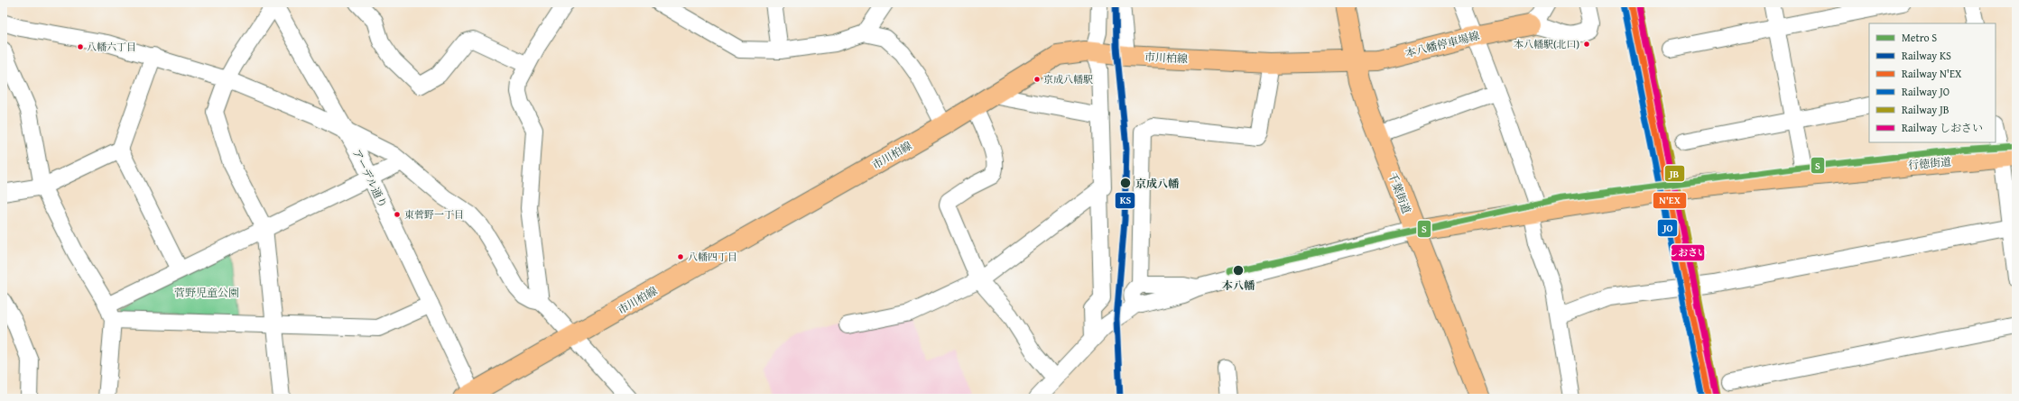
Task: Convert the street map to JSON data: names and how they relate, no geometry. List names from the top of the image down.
{
  "streets": {
    "main road": [
      "本八幡停車場線",
      "市川柏線",
      "行徳街道",
      "千葉街道"
    ],
    "street": ["アーデル通り"]
  },
  "crossings": [
    ["本八幡停車場線", "市川柏線"],
    ["本八幡停車場線", "千葉街道"],
    ["市川柏線", "アーデル通り"],
    ["市川柏線", "千葉街道"],
    ["行徳街道", "千葉街道"]
  ],
  "parks": ["菅野児童公園"],
  "places": [
    "本八幡駅(北口)",
    "八幡六丁目",
    "京成八幡駅",
    "京成八幡",
    "東菅野一丁目",
    "八幡四丁目",
    "本八幡"
  ],
  "lines": [
    "rail line KS",
    "rail line N'EX",
    "rail line JB",
    "rail line しおさい",
    "rail line JO",
    "metro line S"
  ],
  "legend": [
    "Metro S",
    "Railway KS",
    "Railway N'EX",
    "Railway JO",
    "Railway JB",
    "Railway しおさい"
  ]
}
